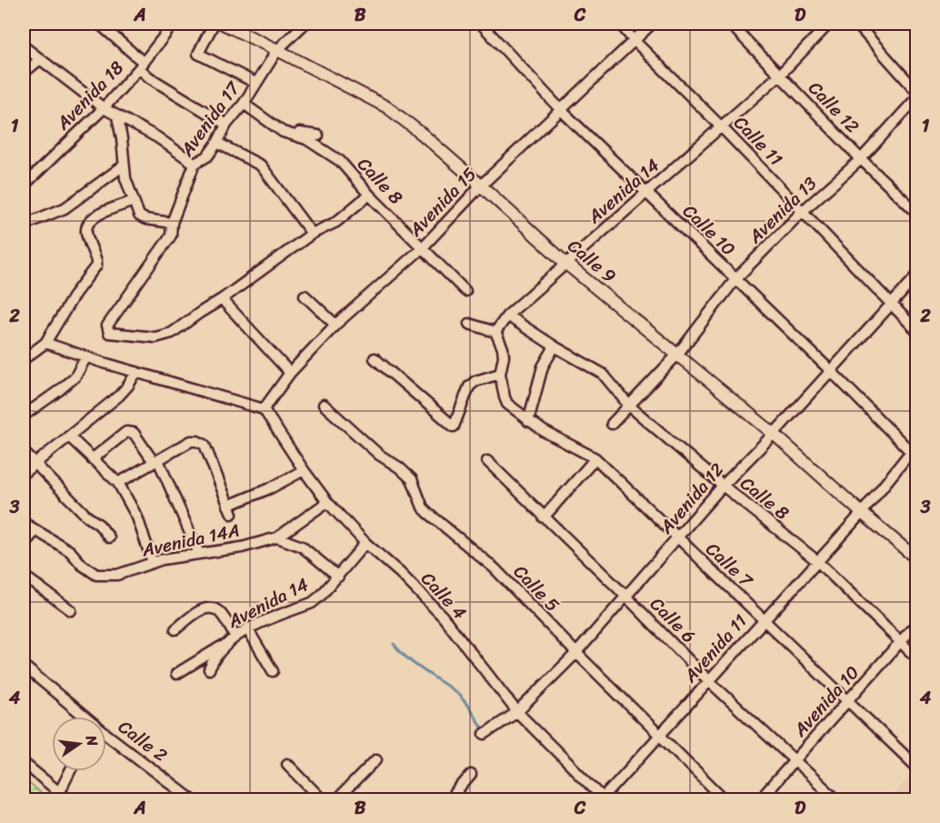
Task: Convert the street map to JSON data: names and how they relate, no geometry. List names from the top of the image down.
{
  "streets": {
    "street": [
      "Avenida 18",
      "Calle 12",
      "Avenida 17",
      "Calle 11",
      "Calle 8",
      "Avenida 14",
      "Avenida 15",
      "Avenida 13",
      "Calle 10",
      "Calle 9",
      "Avenida 12",
      "Avenida 14A",
      "Calle 7",
      "Calle 5",
      "Calle 4",
      "Calle 6",
      "Avenida 11",
      "Avenida 10",
      "Calle 2"
    ]
  },
  "crossings": [
    ["Calle 12", "Avenida 14"],
    ["Calle 12", "Avenida 13"],
    ["Avenida 17", "Calle 8"],
    ["Avenida 17", "Calle 9"],
    ["Calle 11", "Avenida 14"],
    ["Calle 11", "Avenida 15"],
    ["Calle 11", "Avenida 13"],
    ["Calle 11", "Avenida 12"],
    ["Calle 8", "Avenida 14"],
    ["Calle 8", "Avenida 15"],
    ["Calle 8", "Avenida 13"],
    ["Calle 8", "Avenida 12"],
    ["Calle 8", "Avenida 11"],
    ["Calle 8", "Avenida 10"],
    ["Avenida 14", "Calle 10"],
    ["Avenida 14", "Calle 9"],
    ["Avenida 14", "Calle 4"],
    ["Avenida 15", "Calle 10"],
    ["Avenida 15", "Calle 9"],
    ["Avenida 15", "Calle 4"],
    ["Avenida 13", "Calle 10"],
    ["Avenida 13", "Calle 9"],
    ["Calle 10", "Avenida 12"],
    ["Calle 10", "Avenida 11"],
    ["Calle 9", "Avenida 12"],
    ["Calle 9", "Avenida 11"],
    ["Avenida 12", "Calle 7"],
    ["Avenida 12", "Calle 5"],
    ["Avenida 12", "Calle 4"],
    ["Avenida 12", "Calle 6"],
    ["Avenida 14A", "Calle 4"],
    ["Calle 7", "Avenida 11"],
    ["Calle 7", "Avenida 10"],
    ["Calle 5", "Avenida 11"],
    ["Calle 4", "Avenida 11"],
    ["Calle 6", "Avenida 11"],
    ["Calle 6", "Avenida 10"]
  ],
  "north": "right",
  "grid": {
    "columns": [
      "A",
      "B",
      "C",
      "D"
    ],
    "rows": [
      "1",
      "2",
      "3",
      "4"
    ]
  }
}
